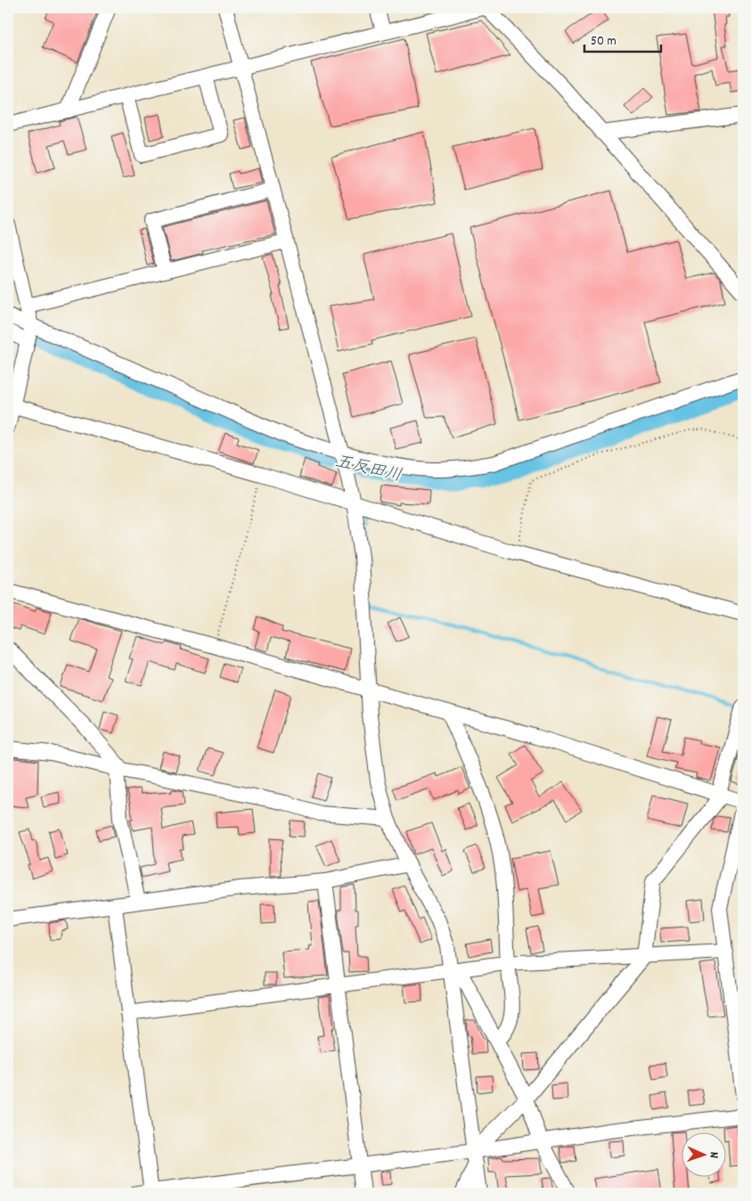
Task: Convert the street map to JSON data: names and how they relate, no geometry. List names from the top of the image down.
{
  "water": ["五反田川"],
  "scale_bar": "50 m",
  "north": "right"
}
